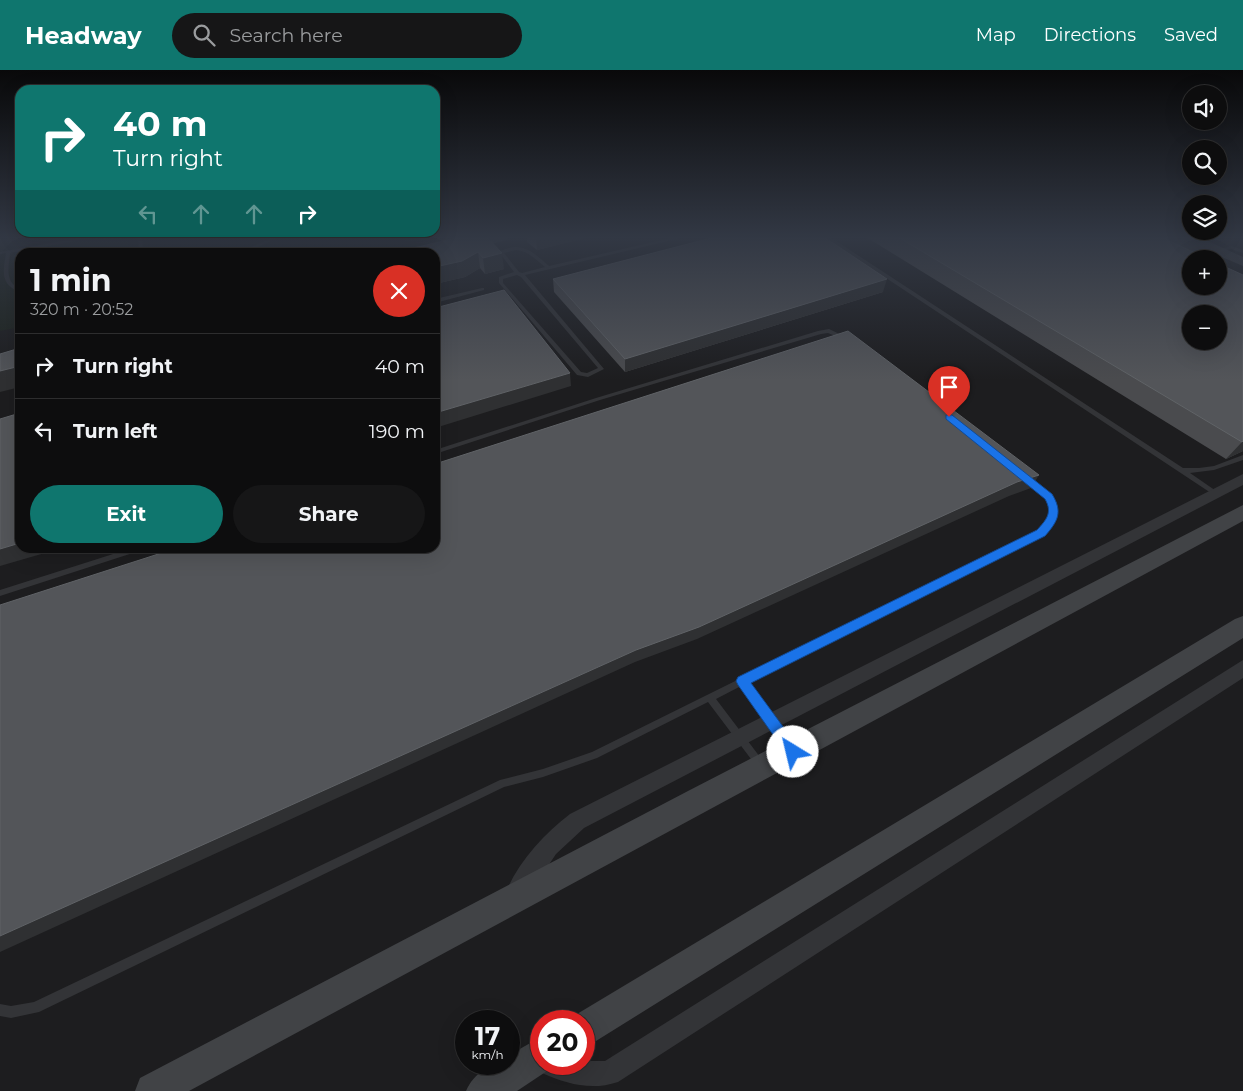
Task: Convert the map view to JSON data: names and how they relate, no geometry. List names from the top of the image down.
{
  "page": {
    "header": "Headway",
    "search": "Search here",
    "nav": ["Map", "Directions", "Saved"],
    "map_buttons": ["+", "−"],
    "turn": ["40 m", "Turn right"],
    "heading": ["1 min", "320 m · 20:52"],
    "list": [
      {
        "name": "Turn right",
        "value": "40 m"
      },
      {
        "name": "Turn left",
        "value": "190 m"
      }
    ],
    "buttons": ["Exit", "Share"],
    "speed": "17 km/h",
    "limit": "20"
  }
}
